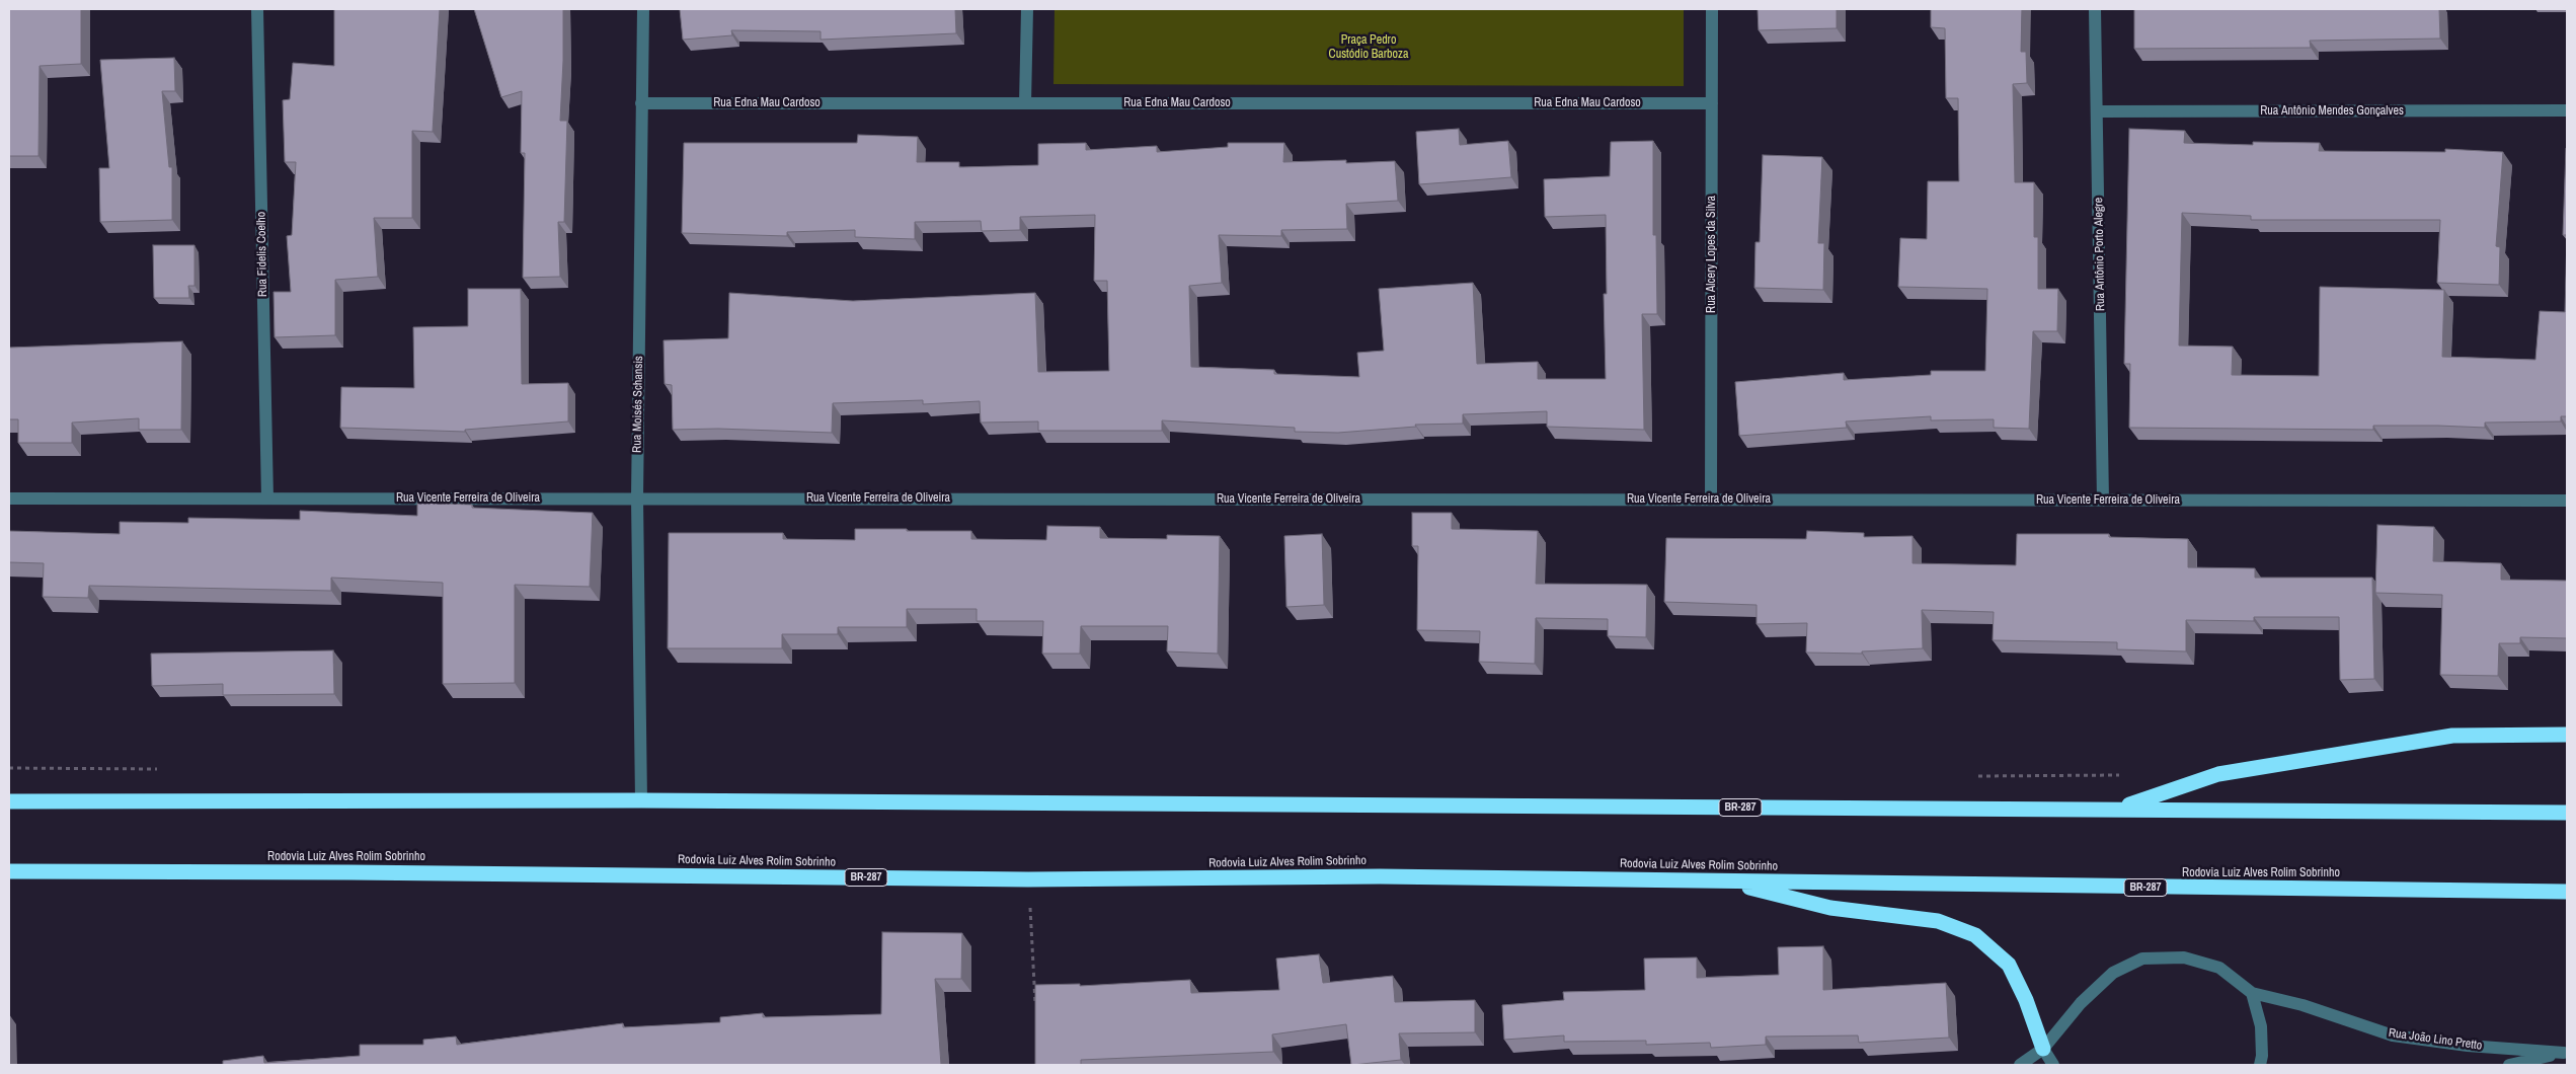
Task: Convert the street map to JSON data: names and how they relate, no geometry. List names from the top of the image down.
{
  "streets": {
    "highway": ["BR-287", "Rodovia Luiz Alves Rolim Sobrinho"],
    "street": [
      "Rua Edna Mau Cardoso",
      "Rua Antônio Mendes Gonçalves",
      "Rua Fidelis Coelho",
      "Rua Alcery Lopes da Silva",
      "Rua Antônio Porto Alegre",
      "Rua Moisés Schansis",
      "Rua Vicente Ferreira de Oliveira",
      "Rua João Lino Pretto"
    ]
  },
  "crossings": [
    ["Rua Edna Mau Cardoso", "Rua Alcery Lopes da Silva"],
    ["Rua Edna Mau Cardoso", "Rua Moisés Schansis"],
    ["Rua Antônio Mendes Gonçalves", "Rua Antônio Porto Alegre"],
    ["Rua Fidelis Coelho", "Rua Vicente Ferreira de Oliveira"],
    ["Rua Alcery Lopes da Silva", "Rua Vicente Ferreira de Oliveira"],
    ["Rua Antônio Porto Alegre", "Rua Vicente Ferreira de Oliveira"],
    ["Rua Moisés Schansis", "Rua Vicente Ferreira de Oliveira"],
    ["Rua Moisés Schansis", "BR-287"]
  ],
  "parks": ["Praça Pedro Custódio Barboza"]
}
